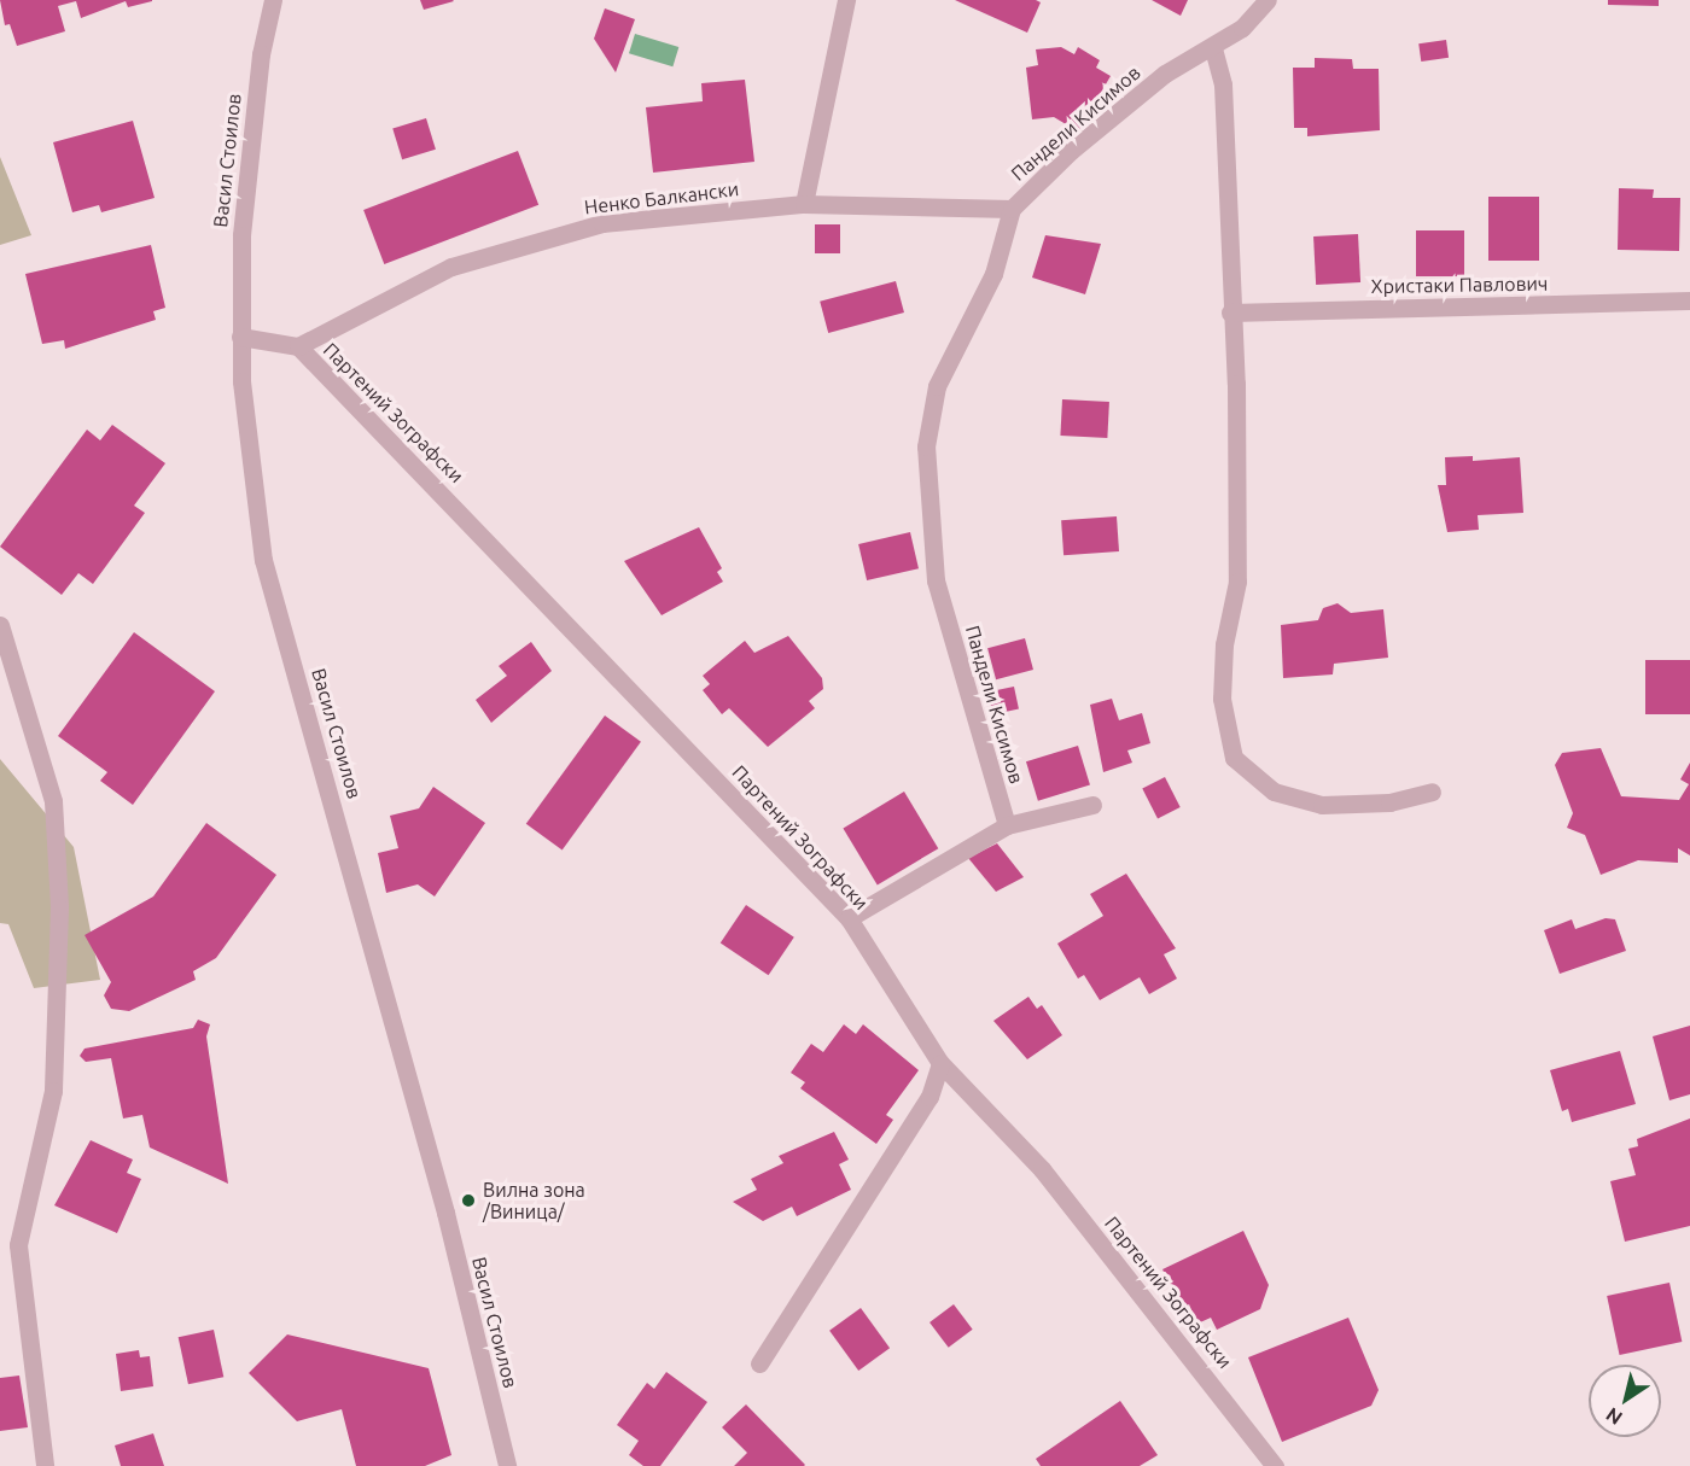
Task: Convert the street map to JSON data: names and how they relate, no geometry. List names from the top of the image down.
{
  "streets": {
    "street": [
      "Пандели Кисимов",
      "Васил Стоилов",
      "Ненко Балкански",
      "Христаки Павлович",
      "Партений Зографски"
    ]
  },
  "crossings": [
    ["Пандели Кисимов", "Ненко Балкански"],
    ["Ненко Балкански", "Партений Зографски"]
  ],
  "places": ["Вилна зона /Виница/"],
  "north": "bottom left"
}
